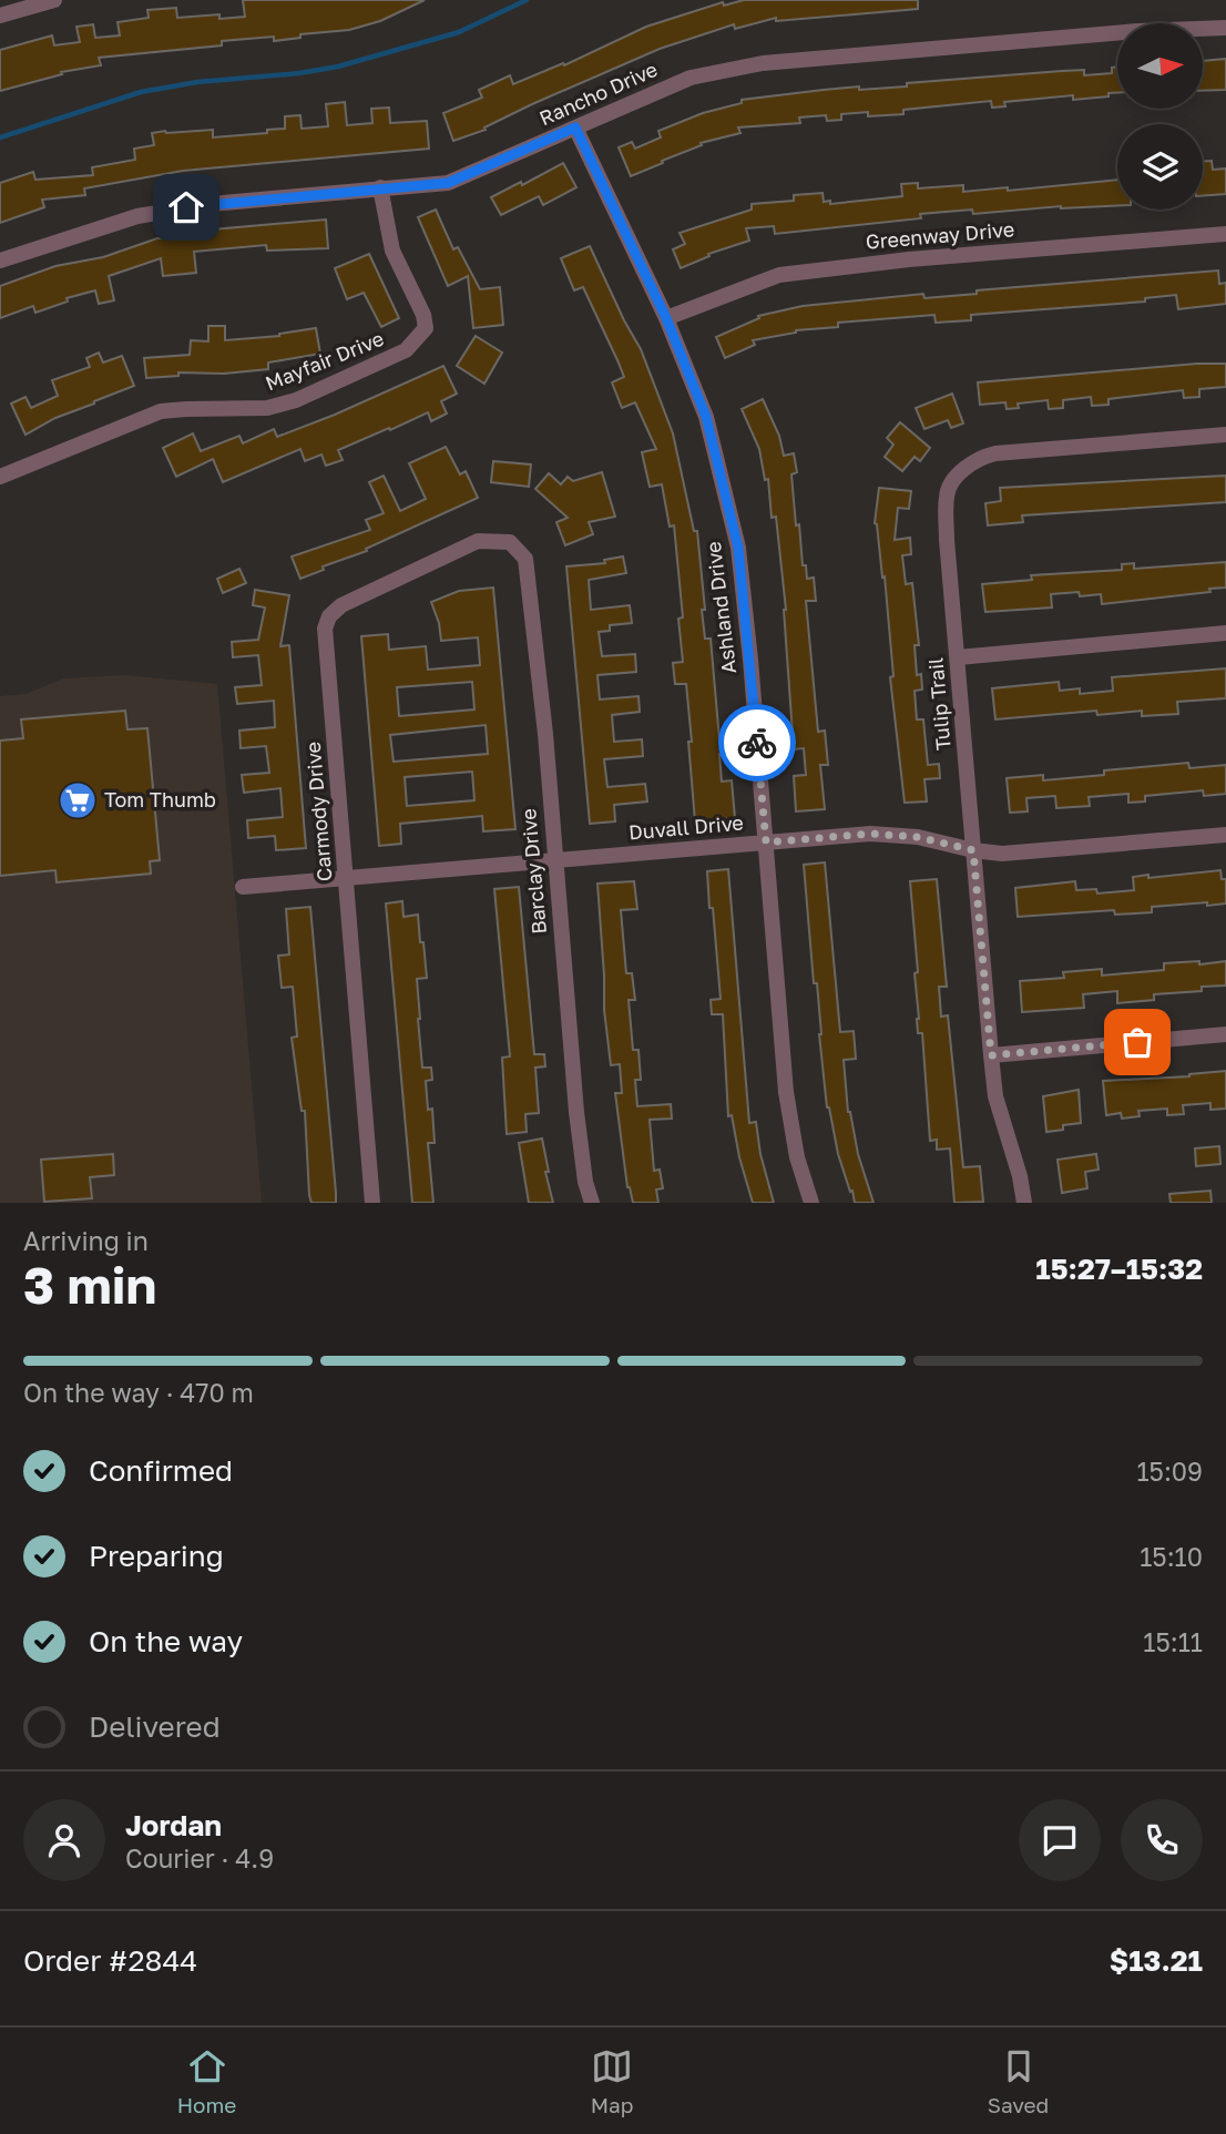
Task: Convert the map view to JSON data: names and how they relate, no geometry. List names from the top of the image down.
{
  "streets": {
    "street": [
      "Rancho Drive",
      "Greenway Drive",
      "Mayfair Drive",
      "Ashland Drive",
      "Tulip Trail",
      "Carmody Drive",
      "Duvall Drive",
      "Barclay Drive"
    ]
  },
  "crossings": [
    ["Rancho Drive", "Mayfair Drive"],
    ["Rancho Drive", "Ashland Drive"],
    ["Greenway Drive", "Ashland Drive"],
    ["Ashland Drive", "Duvall Drive"],
    ["Tulip Trail", "Duvall Drive"],
    ["Carmody Drive", "Duvall Drive"],
    ["Carmody Drive", "Barclay Drive"],
    ["Duvall Drive", "Barclay Drive"]
  ],
  "places": {
    "supermarket": ["Tom Thumb"]
  },
  "north": "right",
  "page": {
    "heading": ["3 min", "Arriving in", "15:27–15:32"],
    "panel": [
      "Jordan",
      "Courier · 4.9",
      "Order #2844",
      "$13.21"
    ],
    "bar": "On the way · 470 m",
    "list": [
      ["Confirmed", "15:09"],
      ["Preparing", "15:10"],
      ["On the way", "15:11"],
      "Delivered"
    ],
    "tabs": ["Home", "Map", "Saved"]
  }
}
